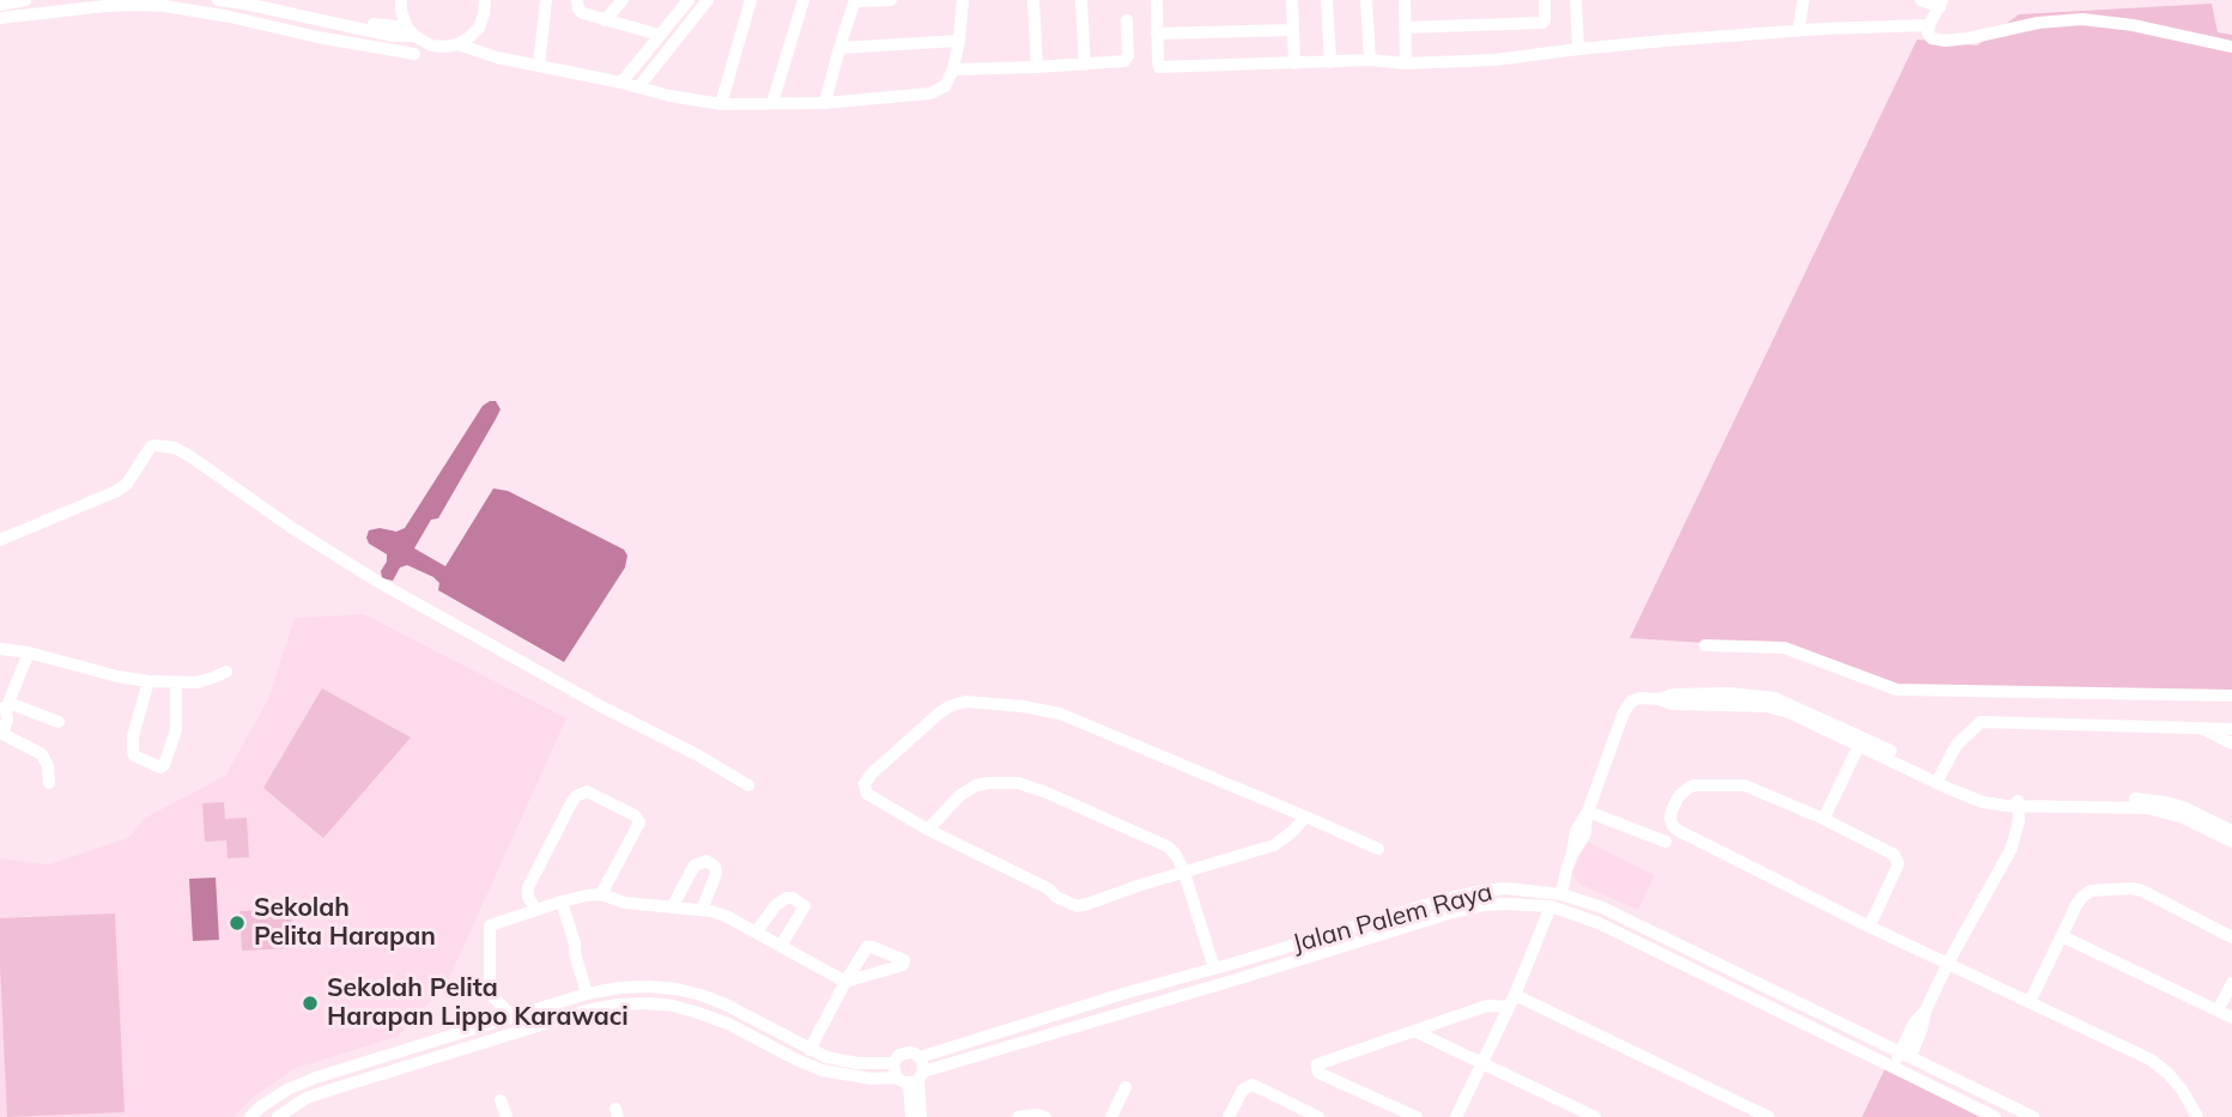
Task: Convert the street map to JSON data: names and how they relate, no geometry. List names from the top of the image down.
{
  "streets": {
    "street": ["Jalan Palem Raya"]
  },
  "places": ["Sekolah Pelita Harapan", "Sekolah Pelita Harapan Lippo Karawaci"]
}
